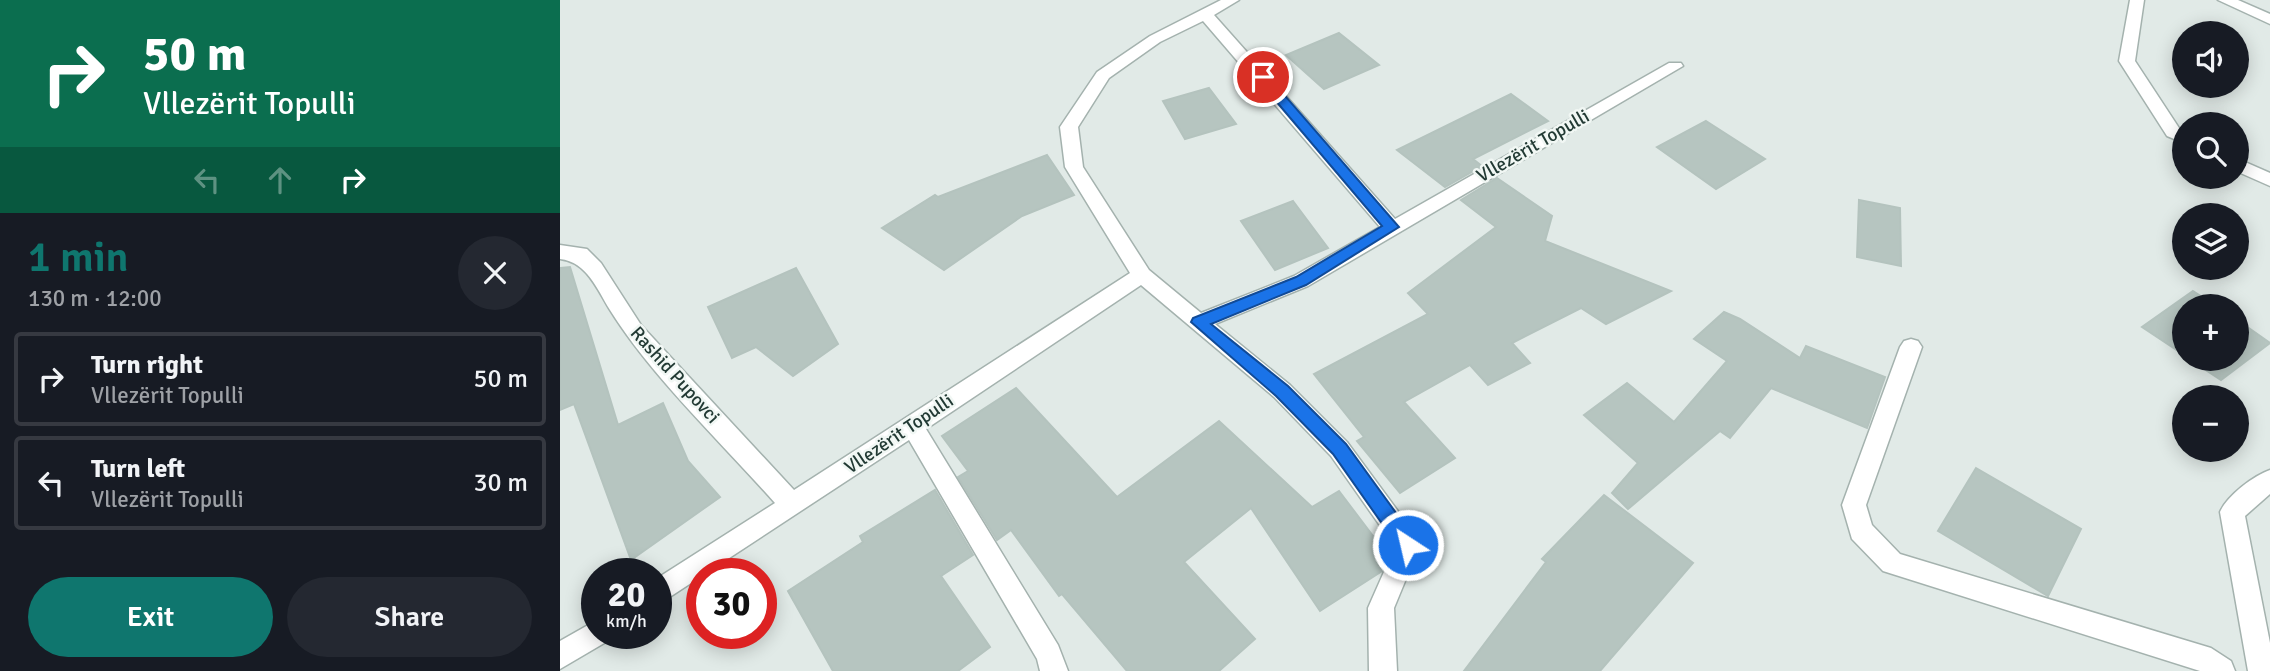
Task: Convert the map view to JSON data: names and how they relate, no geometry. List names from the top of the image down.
{
  "streets": {
    "street": ["Vllezërit Topulli", "Rashid Pupovci"]
  },
  "crossings": [
    ["Vllezërit Topulli", "Rashid Pupovci"]
  ],
  "page": {
    "turn": ["50 m", "Vllezërit Topulli"],
    "map_buttons": ["+", "−"],
    "heading": ["1 min", "130 m · 12:00"],
    "list": [
      {
        "name": "Turn right",
        "note": "Vllezërit Topulli",
        "value": "50 m"
      },
      {
        "name": "Turn left",
        "note": "Vllezërit Topulli",
        "value": "30 m"
      }
    ],
    "speed": "20 km/h",
    "limit": "30",
    "buttons": ["Exit", "Share"]
  }
}
